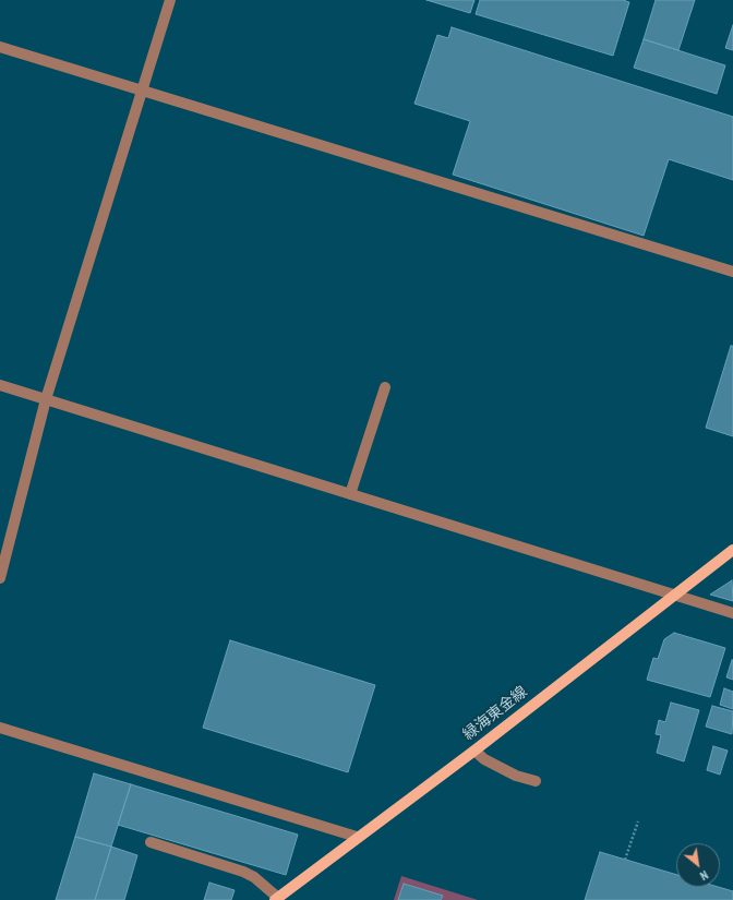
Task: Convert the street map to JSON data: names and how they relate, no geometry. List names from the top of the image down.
{
  "streets": {
    "main road": ["緑海東金線"]
  },
  "north": "bottom right"
}
